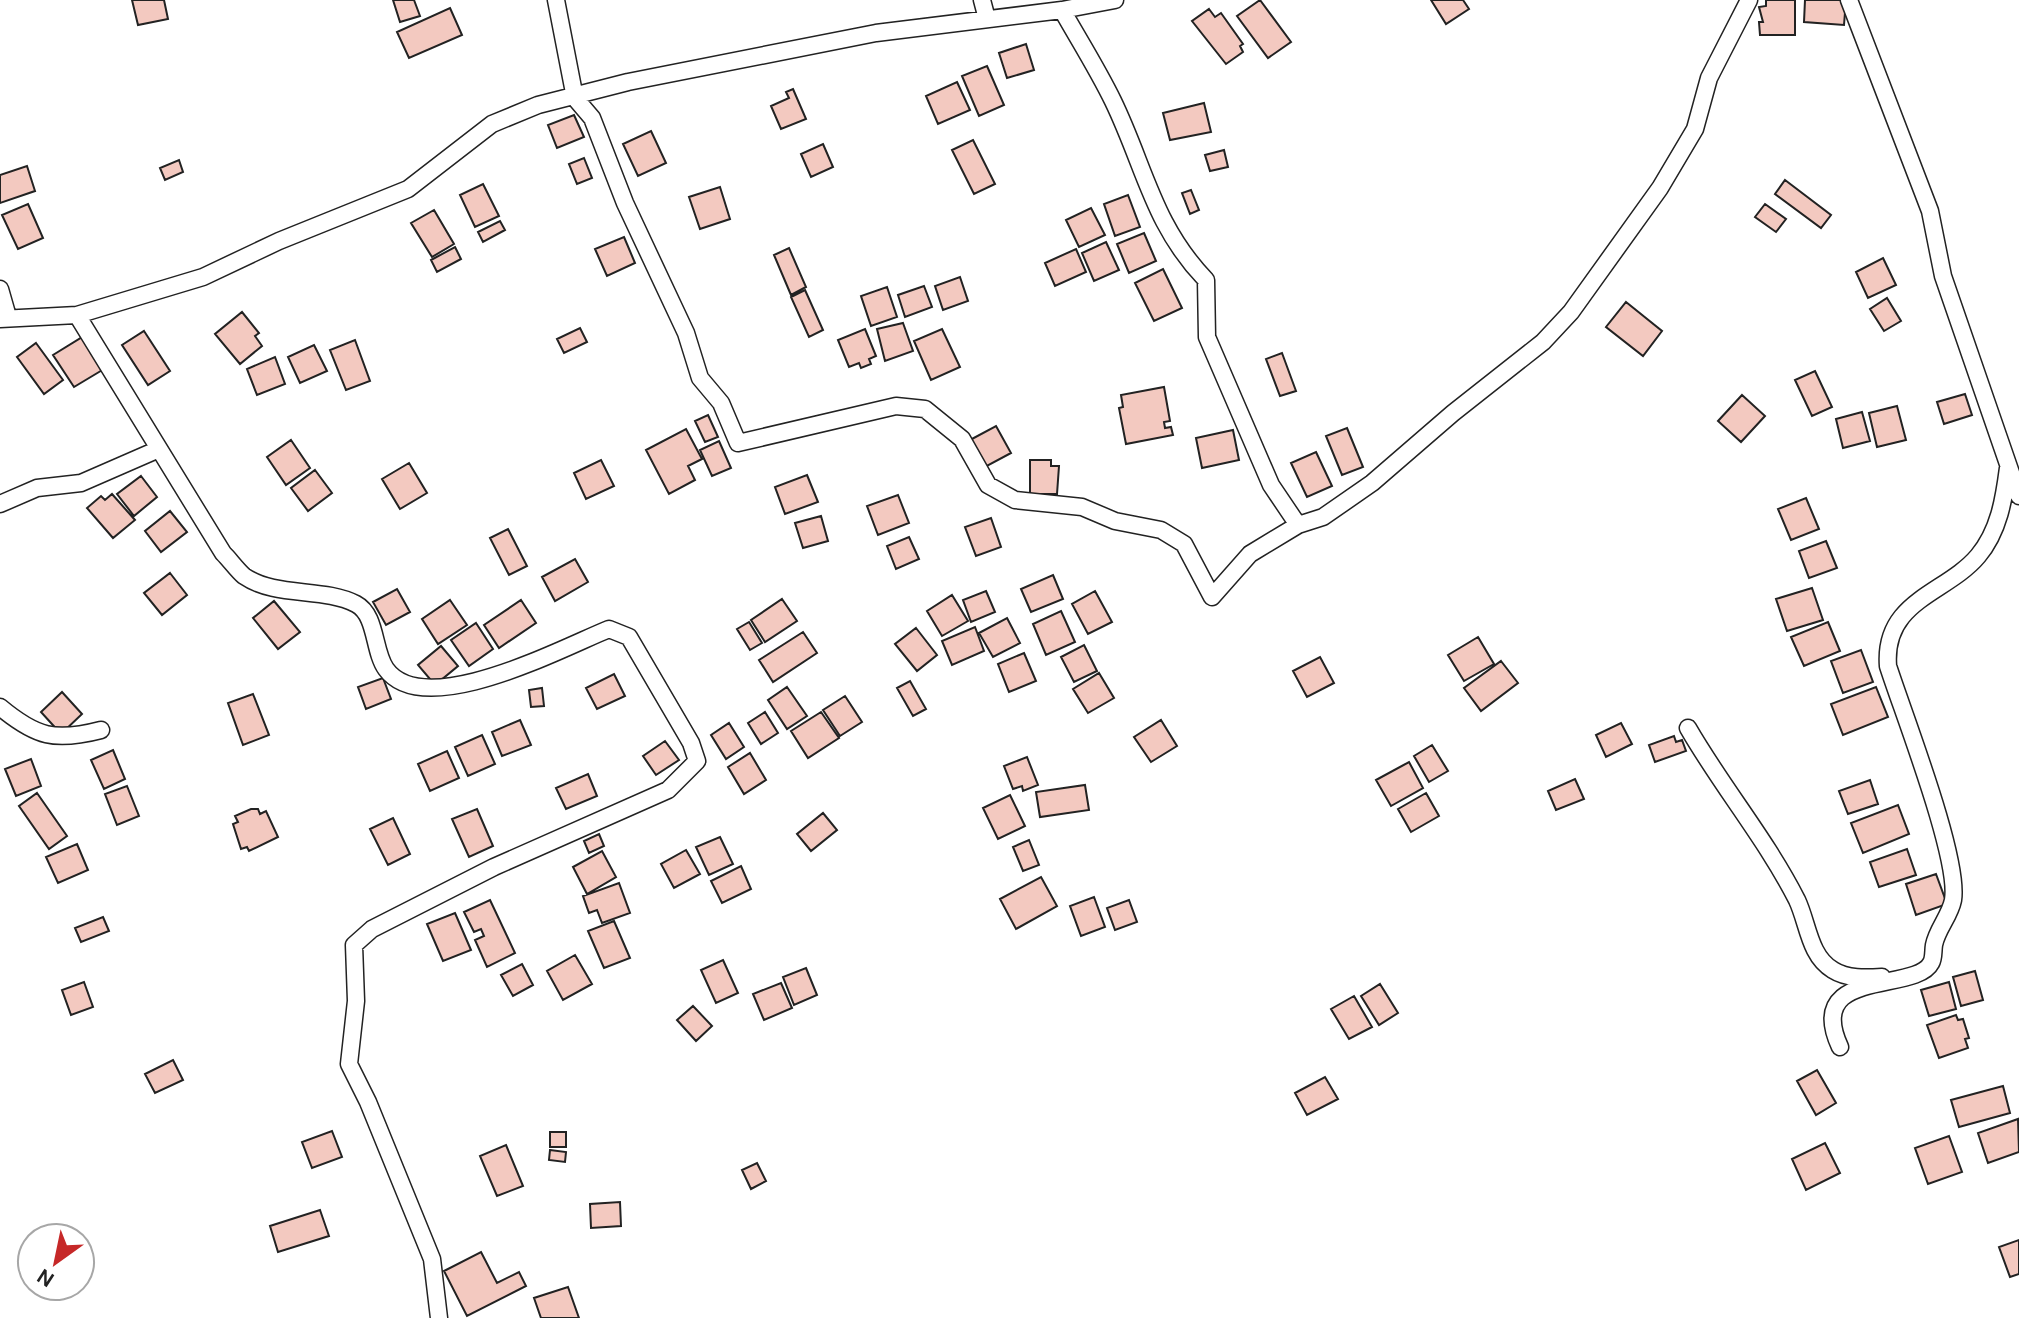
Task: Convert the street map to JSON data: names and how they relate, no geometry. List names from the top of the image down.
{
  "north": "bottom left"
}
